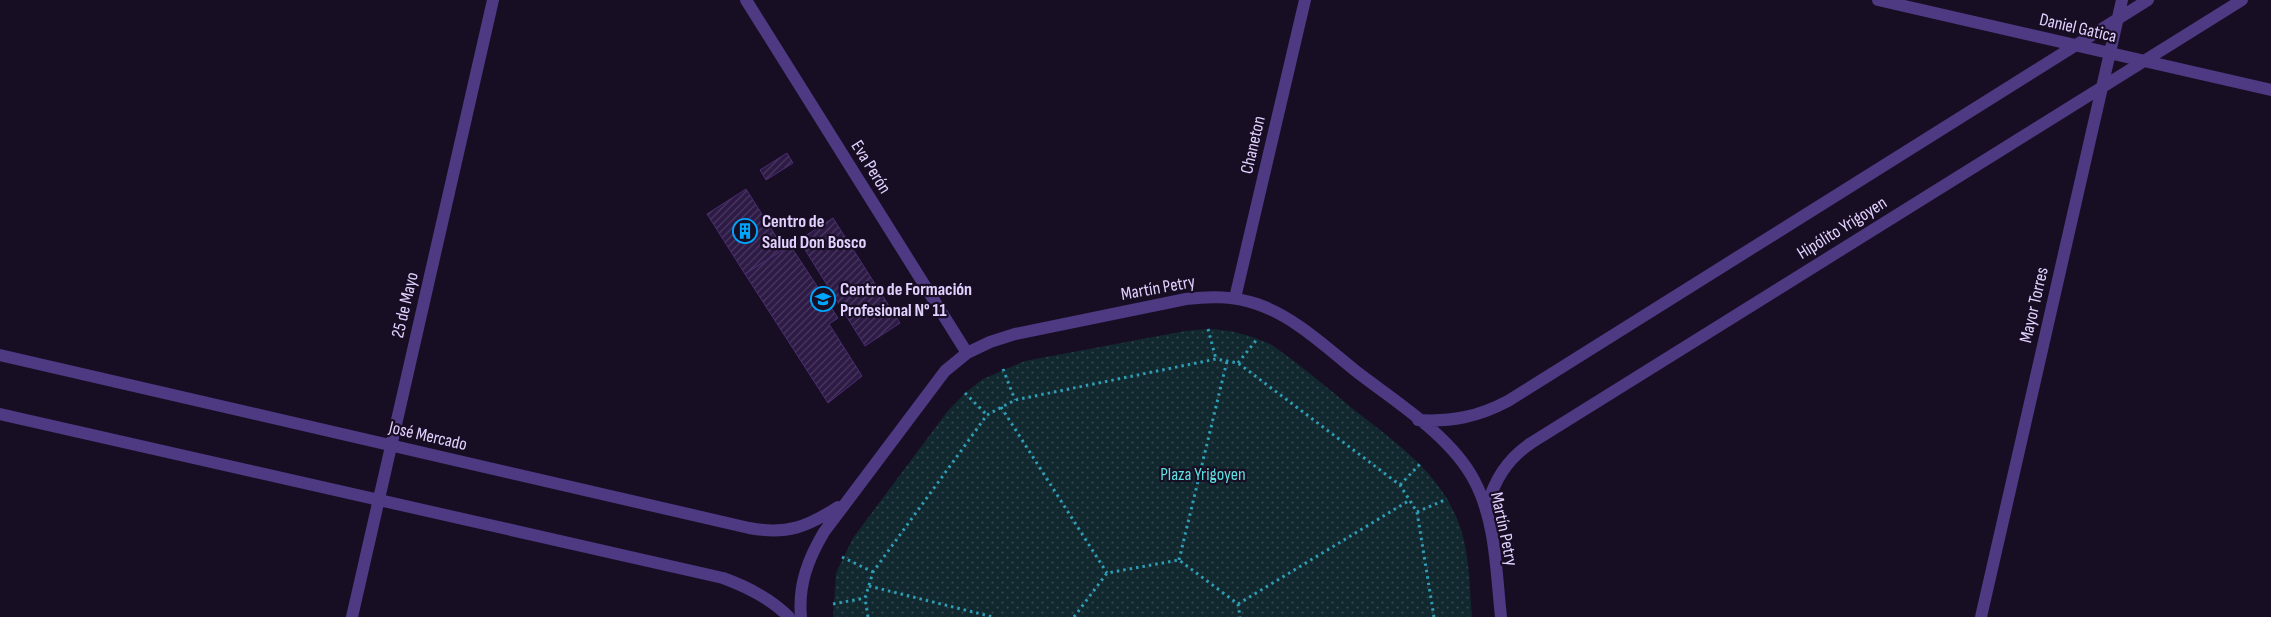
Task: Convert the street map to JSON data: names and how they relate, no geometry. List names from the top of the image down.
{
  "streets": {
    "street": [
      "Daniel Gatica",
      "Chaneton",
      "Eva Perón",
      "Hipólito Yrigoyen",
      "Martín Petry",
      "25 de Mayo",
      "Mayor Torres",
      "José Mercado"
    ]
  },
  "crossings": [
    ["Daniel Gatica", "Hipólito Yrigoyen"],
    ["Daniel Gatica", "Mayor Torres"],
    ["Chaneton", "Martín Petry"],
    ["Eva Perón", "Martín Petry"],
    ["Hipólito Yrigoyen", "Martín Petry"],
    ["Hipólito Yrigoyen", "Mayor Torres"],
    ["Martín Petry", "José Mercado"],
    ["25 de Mayo", "José Mercado"]
  ],
  "parks": ["Plaza Yrigoyen"],
  "places": {
    "building": ["Centro de Salud Don Bosco"],
    "school or university": ["Centro de Formación Profesional N° 11"]
  }
}
